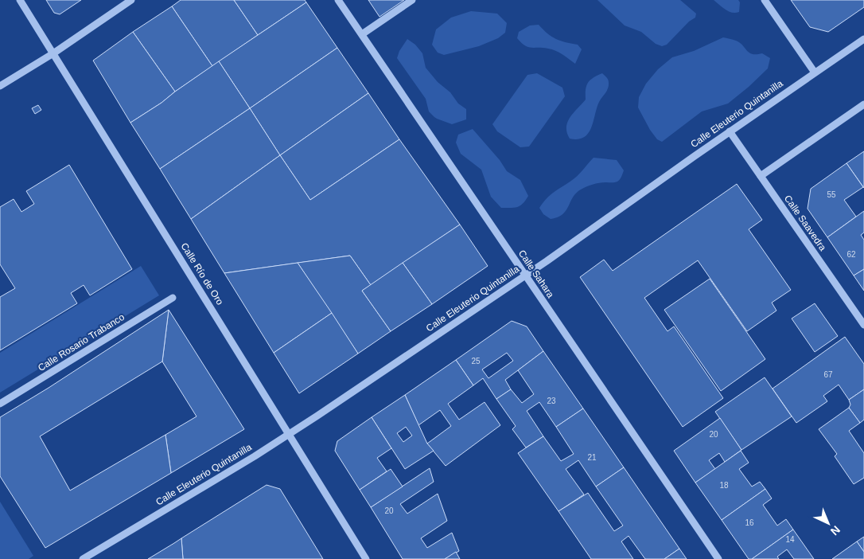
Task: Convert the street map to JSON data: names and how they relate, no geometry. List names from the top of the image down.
{
  "streets": {
    "street": [
      "Calle Eleuterio Quintanilla",
      "Calle Saavedra",
      "Calle Río de Oro",
      "Calle Sahara",
      "Calle Rosario Trabanco"
    ]
  },
  "crossings": [
    ["Calle Eleuterio Quintanilla", "Calle Saavedra"],
    ["Calle Eleuterio Quintanilla", "Calle Río de Oro"],
    ["Calle Eleuterio Quintanilla", "Calle Sahara"]
  ],
  "house_numbers": [
    "55",
    "62",
    "25",
    "67",
    "23",
    "20",
    "21",
    "18",
    "20",
    "16",
    "14"
  ],
  "north": "bottom right"
}
